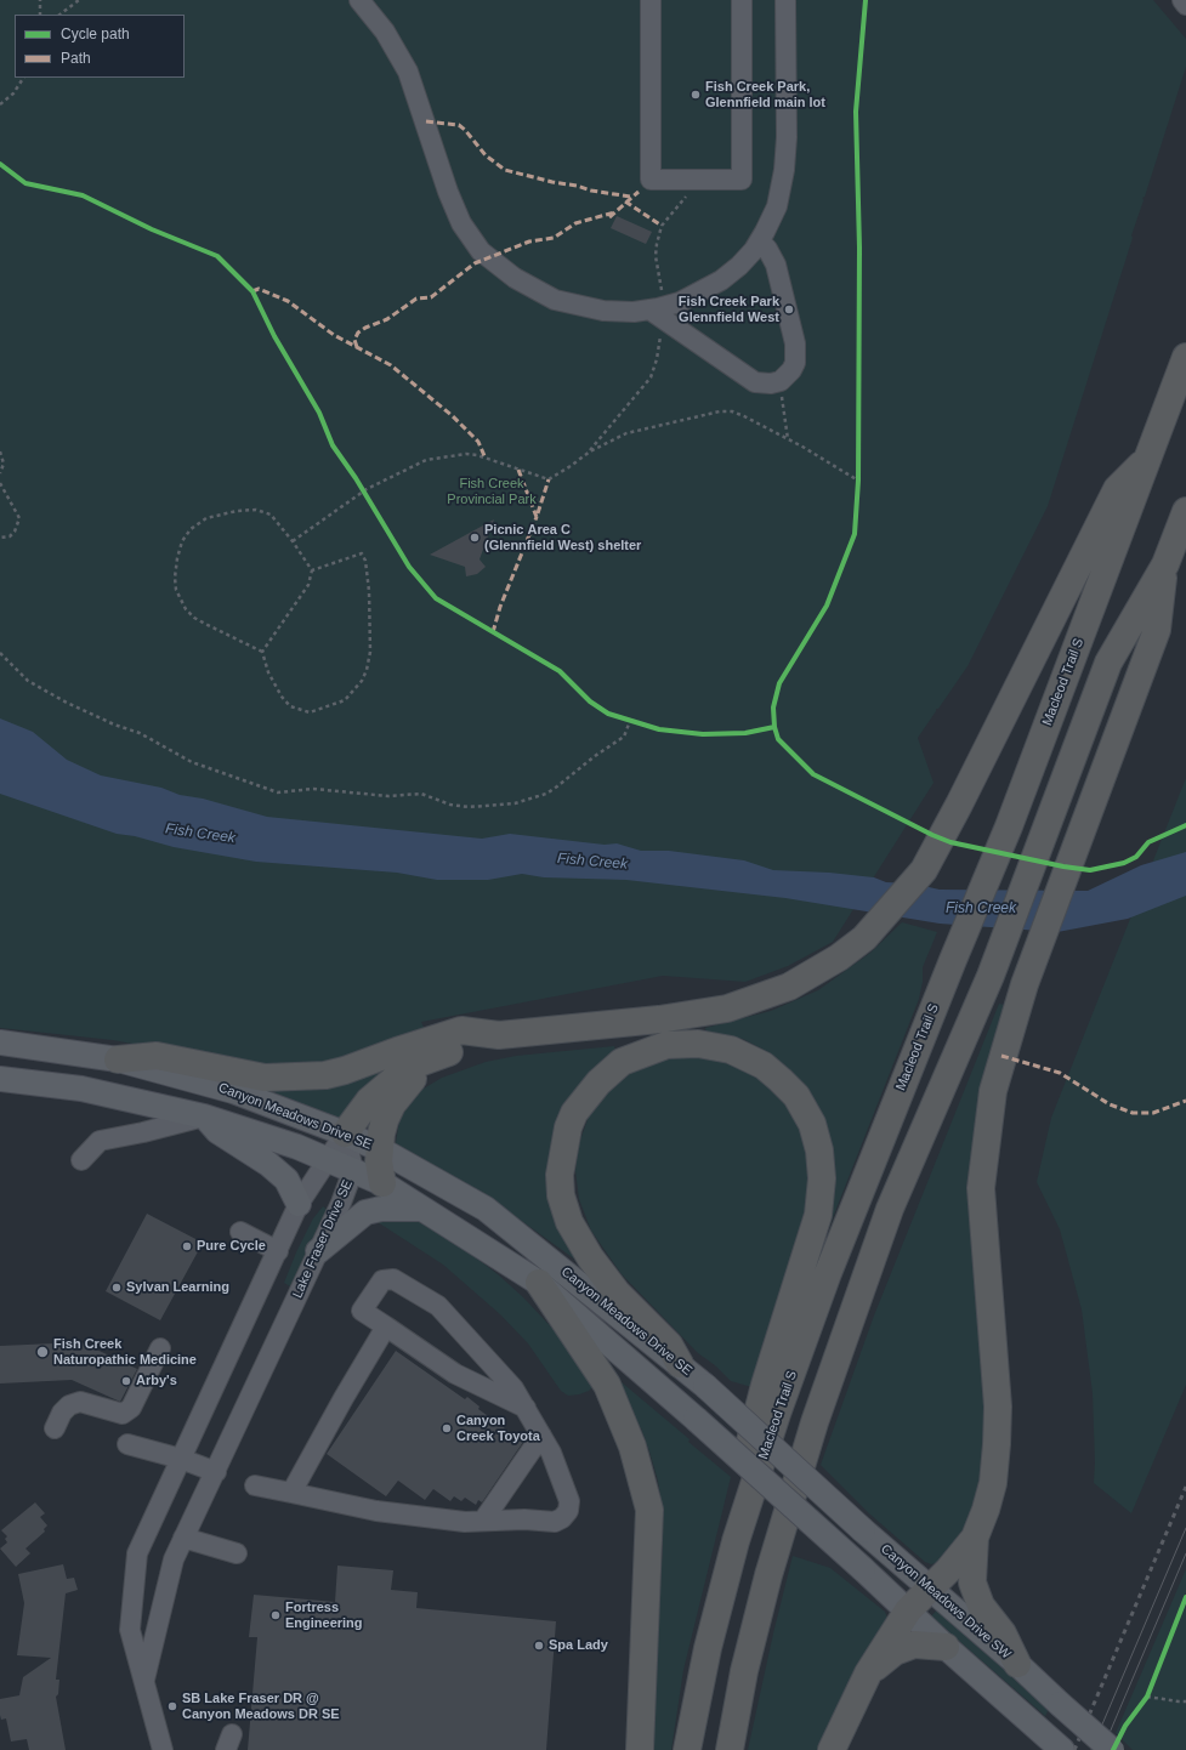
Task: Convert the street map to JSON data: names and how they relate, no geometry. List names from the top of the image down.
{
  "streets": {
    "highway": ["Macleod Trail S"],
    "main road": ["Canyon Meadows Drive SE", "Canyon Meadows Drive SW"],
    "street": ["Lake Fraser Drive SE"]
  },
  "crossings": [
    ["Canyon Meadows Drive SE", "Lake Fraser Drive SE"],
    ["Canyon Meadows Drive SE", "Canyon Meadows Drive SW"]
  ],
  "water": ["Fish Creek"],
  "parks": ["Fish Creek Provincial Park"],
  "places": [
    "Fish Creek Park, Glennfield main lot",
    "Fish Creek Park Glennfield West",
    "Picnic Area C (Glennfield West) shelter",
    "Pure Cycle",
    "Sylvan Learning",
    "Fish Creek Naturopathic Medicine",
    "Arby's",
    "Canyon Creek Toyota",
    "Fortress Engineering",
    "Spa Lady",
    "SB Lake Fraser DR @ Canyon Meadows DR SE"
  ],
  "legend": ["Cycle path", "Path"]
}
